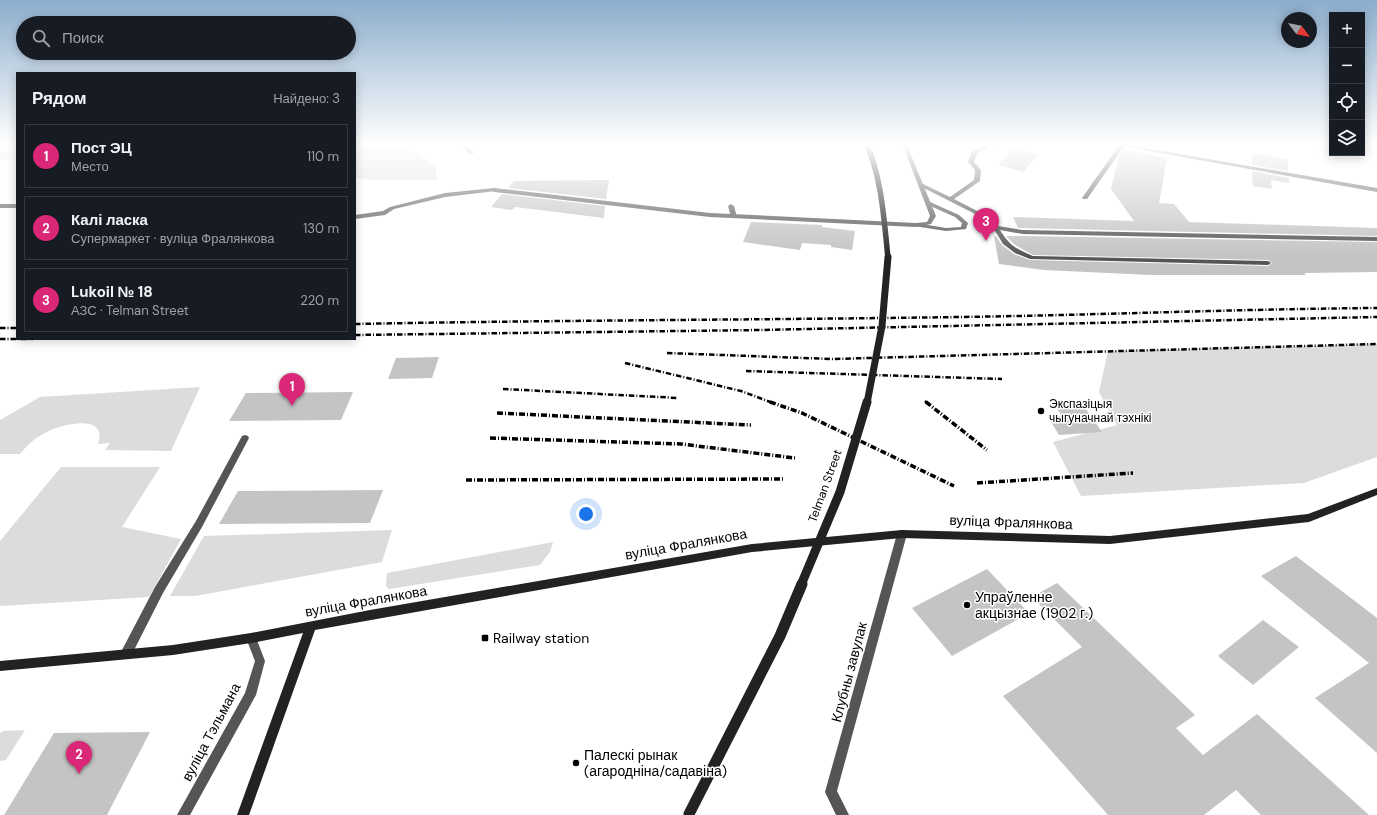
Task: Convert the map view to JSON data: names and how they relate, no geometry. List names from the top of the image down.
{
  "streets": {
    "main road": ["Telman Street", "вуліца Фралянкова"],
    "street": ["Клубны завулак", "вуліца Тэльмана"]
  },
  "crossings": [
    ["вуліца Фралянкова", "Клубны завулак"],
    ["вуліца Фралянкова", "вуліца Тэльмана"]
  ],
  "places": {
    "other": ["Экспазіцыя чыгуначнай тэхнікі", "Упраўленне акцызнае (1902 г.)", "Палескі рынак (агародніна/садавіна)"],
    "transit": ["Railway station"]
  },
  "north": "bottom right",
  "page": {
    "map_buttons": ["+", "−"],
    "search": "Поиск",
    "heading": ["Рядом", "Найдено: 3"],
    "list": [
      {
        "mark": "1",
        "name": "Пост ЭЦ",
        "note": "Место",
        "value": "110 m"
      },
      {
        "mark": "2",
        "name": "Калі ласка",
        "note": "Супермаркет · вуліца Фралянкова",
        "value": "130 m"
      },
      {
        "mark": "3",
        "name": "Lukoil № 18",
        "note": "АЗС · Telman Street",
        "value": "220 m"
      }
    ],
    "pins": ["3", "1", "2"]
  }
}
